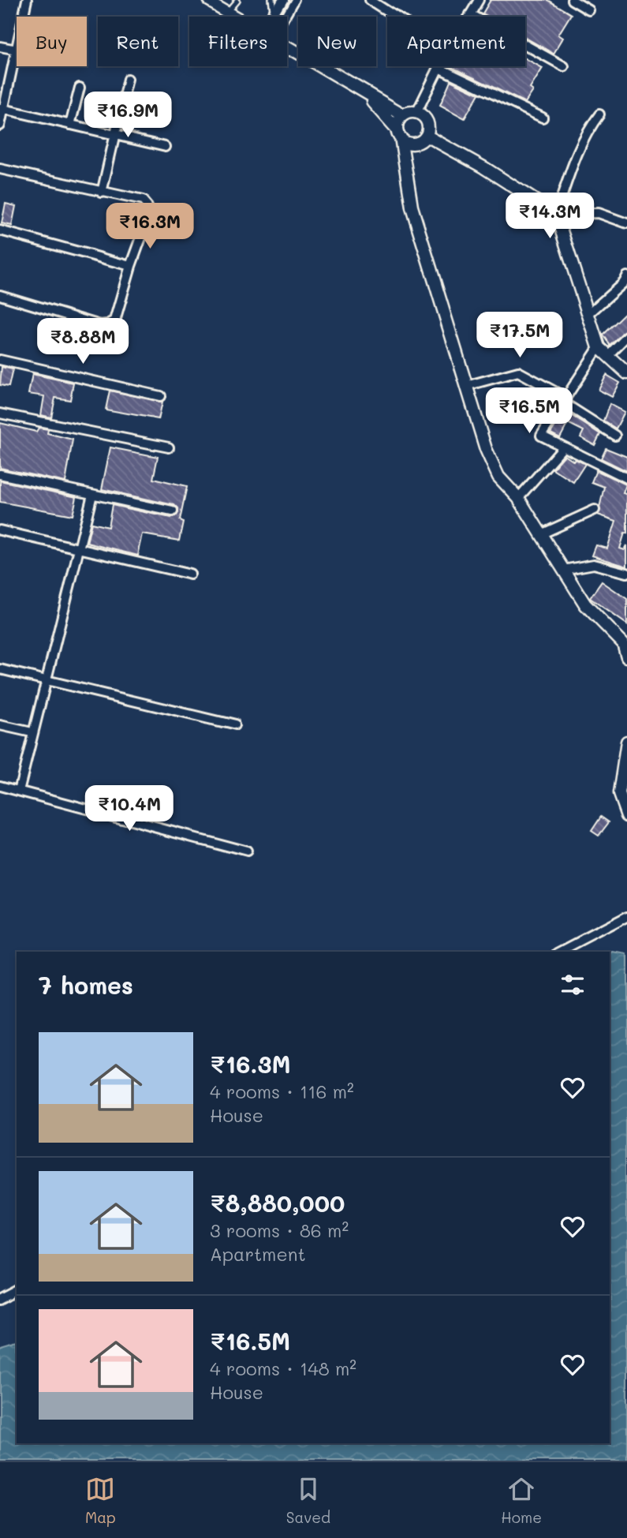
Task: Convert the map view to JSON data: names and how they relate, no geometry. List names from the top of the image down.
{
  "page": {
    "chip": [
      "Buy",
      "Rent",
      "Filters",
      "New",
      "Apartment"
    ],
    "price": [
      "₹16.9M",
      "₹14.3M",
      "₹16.3M",
      "₹17.5M",
      "₹8.88M",
      "₹16.5M",
      "₹10.4M"
    ],
    "heading": "7 homes",
    "list": [
      {
        "name": "₹16.3M",
        "note": "4 rooms · 116 m² · House"
      },
      {
        "name": "₹8,880,000",
        "note": "3 rooms · 86 m² · Apartment"
      },
      {
        "name": "₹16.5M",
        "note": "4 rooms · 148 m² · House"
      }
    ],
    "tabs": ["Map", "Saved", "Home"]
  }
}
